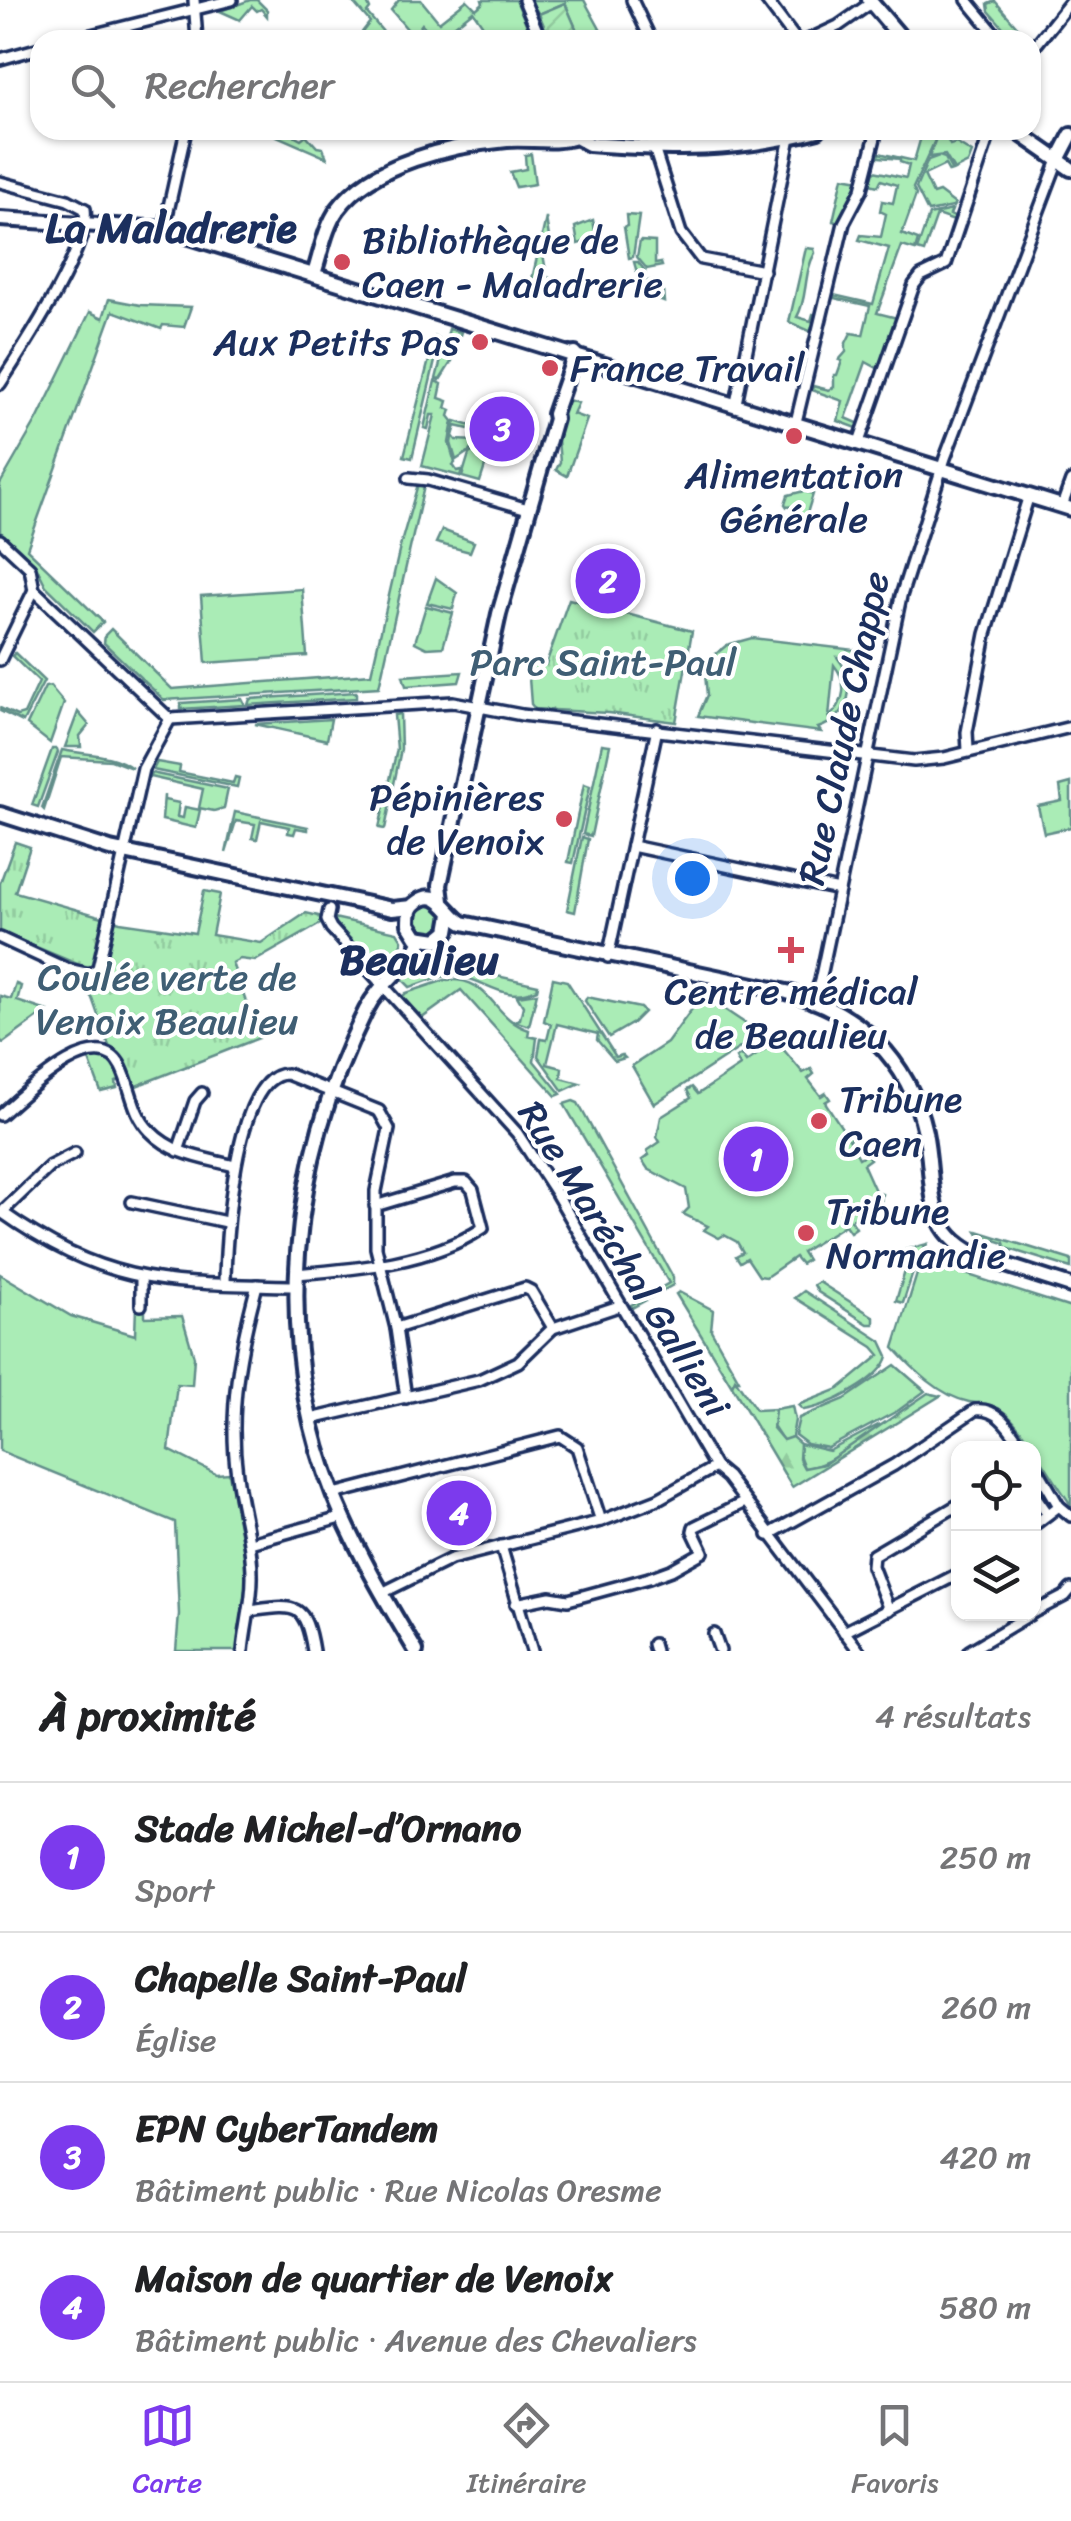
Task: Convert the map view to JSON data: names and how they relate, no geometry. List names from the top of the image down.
{
  "streets": {
    "street": ["Rue Claude Chappe", "Rue Maréchal Gallieni"]
  },
  "districts": ["La Maladrerie", "Beaulieu"],
  "parks": ["Parc Saint-Paul", "Coulée verte de Venoix Beaulieu"],
  "places": {
    "other": [
      "Bibliothèque de Caen - Maladrerie",
      "Aux Petits Pas",
      "France Travail",
      "Alimentation Générale",
      "Pépinières de Venoix",
      "Tribune Caen",
      "Tribune Normandie"
    ],
    "health": ["Centre médical de Beaulieu"]
  },
  "page": {
    "search": "Rechercher",
    "pins": [
      "3",
      "2",
      "1",
      "4"
    ],
    "heading": ["À proximité", "4 résultats"],
    "list": [
      {
        "mark": "1",
        "name": "Stade Michel-d’Ornano",
        "note": "Sport",
        "value": "250 m"
      },
      {
        "mark": "2",
        "name": "Chapelle Saint-Paul",
        "note": "Église",
        "value": "260 m"
      },
      {
        "mark": "3",
        "name": "EPN CyberTandem",
        "note": "Bâtiment public · Rue Nicolas Oresme",
        "value": "420 m"
      },
      {
        "mark": "4",
        "name": "Maison de quartier de Venoix",
        "note": "Bâtiment public · Avenue des Chevaliers",
        "value": "580 m"
      }
    ],
    "nav": ["Carte", "Itinéraire", "Favoris"]
  }
}
